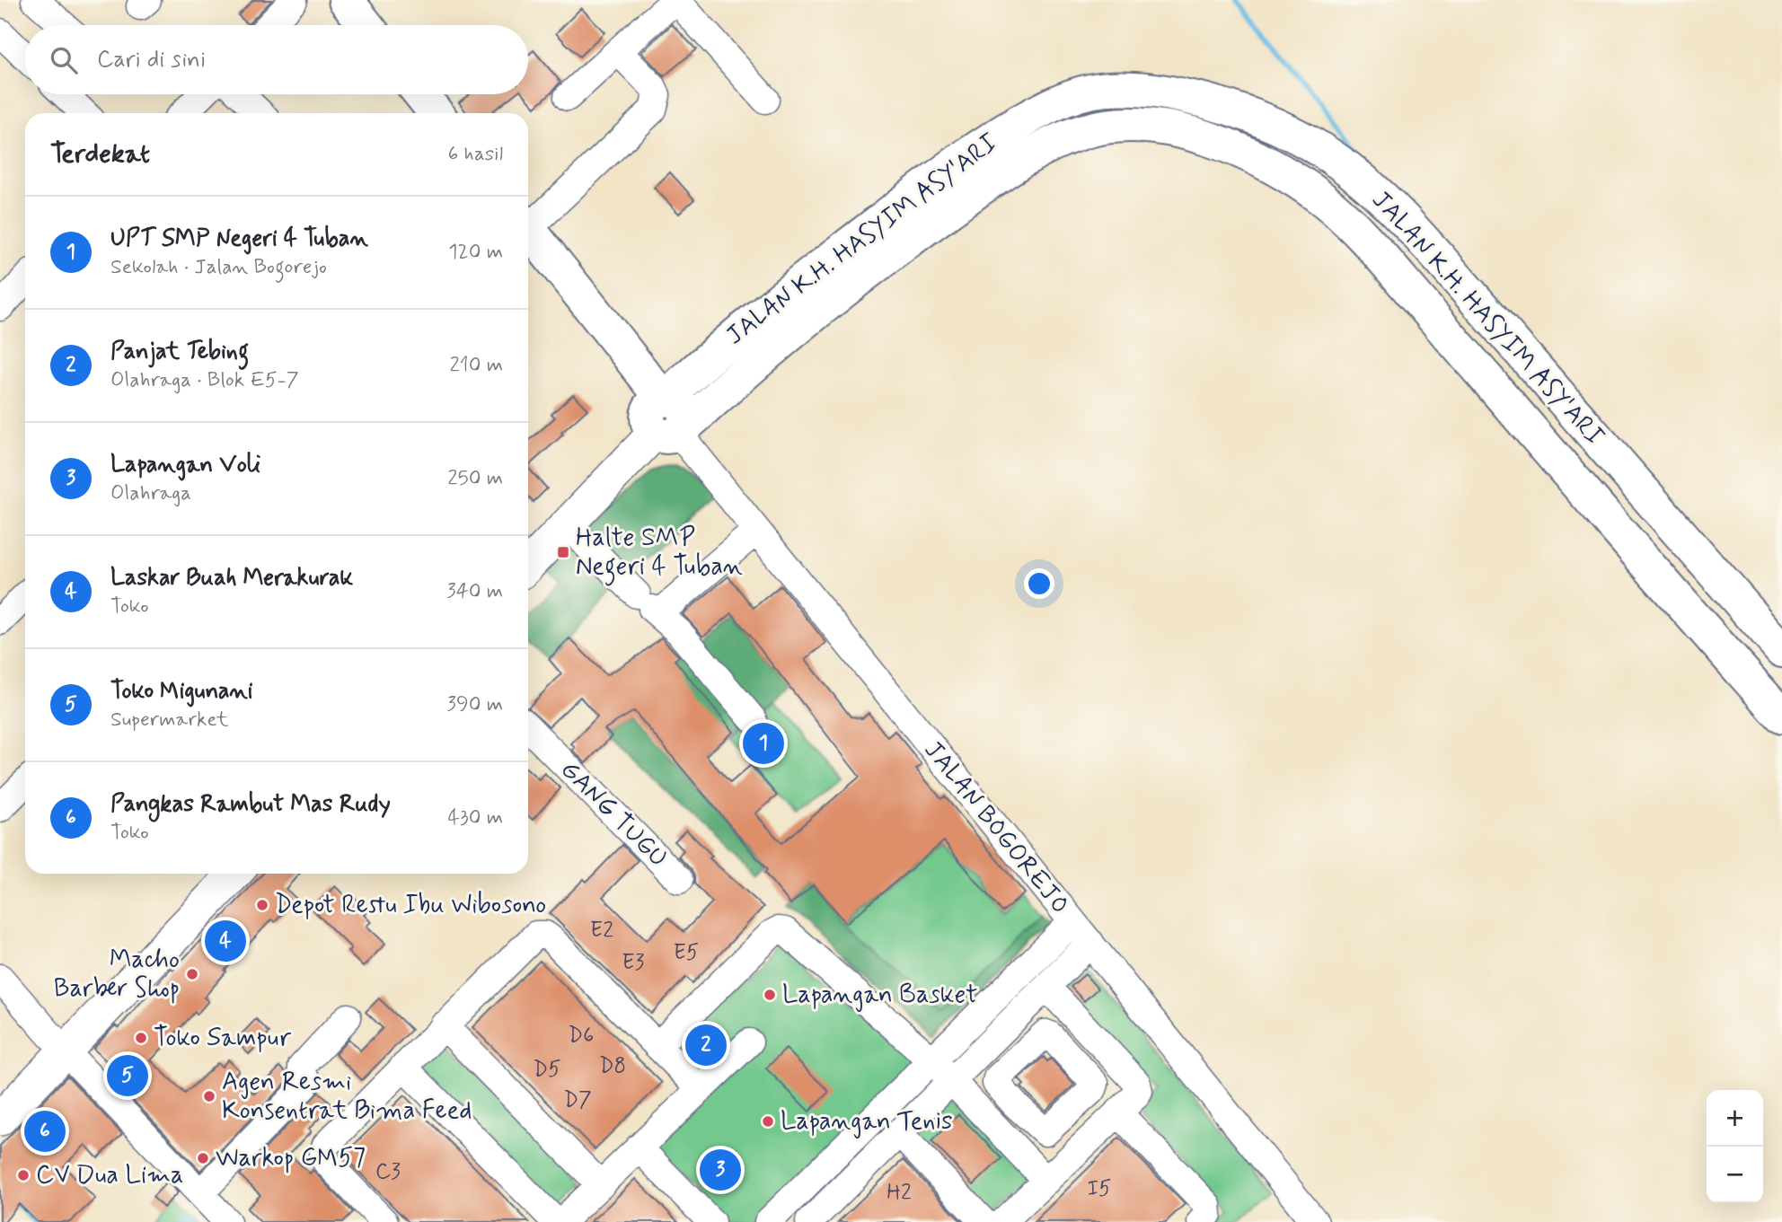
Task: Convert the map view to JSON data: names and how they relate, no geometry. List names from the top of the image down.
{
  "streets": {
    "highway": ["JALAN K.H. HASYIM ASY'ARI"],
    "street": ["GANG TUGU", "JALAN BOGOREJO"]
  },
  "crossings": [
    ["JALAN K.H. HASYIM ASY'ARI", "JALAN BOGOREJO"]
  ],
  "places": {
    "transit": ["Halte SMP Negeri 4 Tuban"],
    "other": [
      "Depot Restu Ibu Wibosono",
      "Macho Barber Shop",
      "Lapangan Basket",
      "Toko Sampur",
      "Agen Resmi Konsentrat Bima Feed",
      "Lapangan Tenis",
      "Warkop GM57",
      "CV Dua Lima"
    ]
  },
  "house_numbers": [
    "E2",
    "E5",
    "E3",
    "D6",
    "D8",
    "D5",
    "D7",
    "C3",
    "I5",
    "H2"
  ],
  "page": {
    "search": "Cari di sini",
    "heading": ["Terdekat", "6 hasil"],
    "list": [
      {
        "mark": "1",
        "name": "UPT SMP Negeri 4 Tuban",
        "note": "Sekolah · Jalan Bogorejo",
        "value": "120 m"
      },
      {
        "mark": "2",
        "name": "Panjat Tebing",
        "note": "Olahraga · Blok E5-7",
        "value": "210 m"
      },
      {
        "mark": "3",
        "name": "Lapangan Voli",
        "note": "Olahraga",
        "value": "250 m"
      },
      {
        "mark": "4",
        "name": "Laskar Buah Merakurak",
        "note": "Toko",
        "value": "340 m"
      },
      {
        "mark": "5",
        "name": "Toko Migunani",
        "note": "Supermarket",
        "value": "390 m"
      },
      {
        "mark": "6",
        "name": "Pangkas Rambut Mas Rudy",
        "note": "Toko",
        "value": "430 m"
      }
    ],
    "pins": [
      "1",
      "4",
      "2",
      "5",
      "6",
      "3"
    ],
    "map_buttons": ["+", "−"]
  }
}
